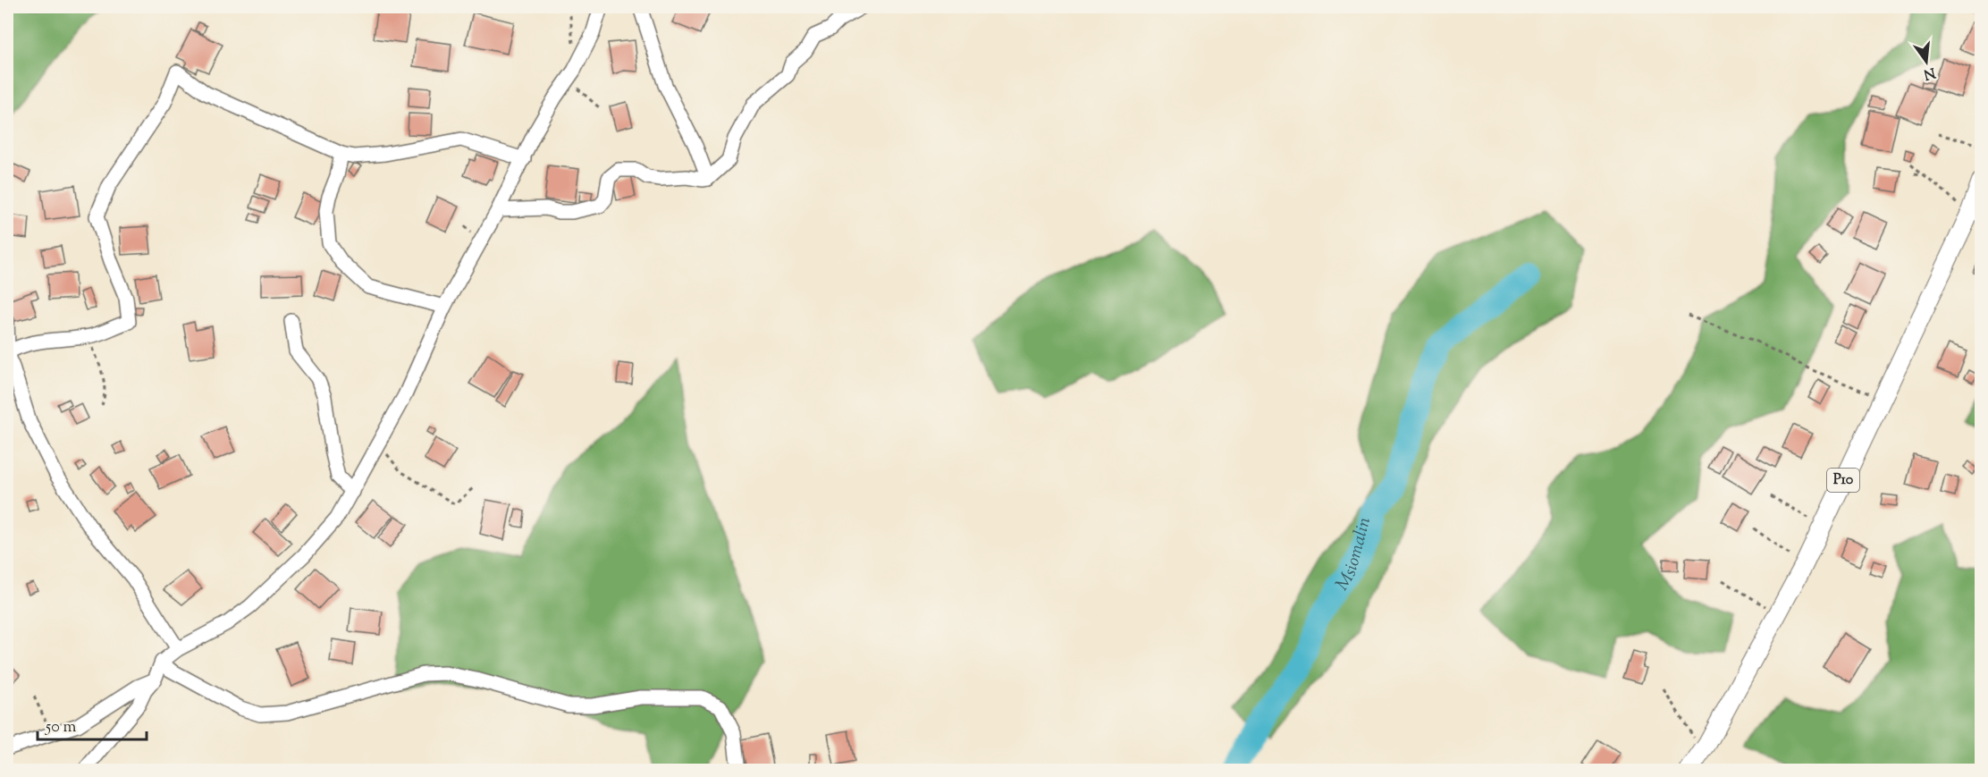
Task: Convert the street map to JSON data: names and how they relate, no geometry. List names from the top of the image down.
{
  "streets": {
    "main road": ["P10"]
  },
  "water": ["Msiomalin"],
  "scale_bar": "50 m",
  "north": "bottom"
}
